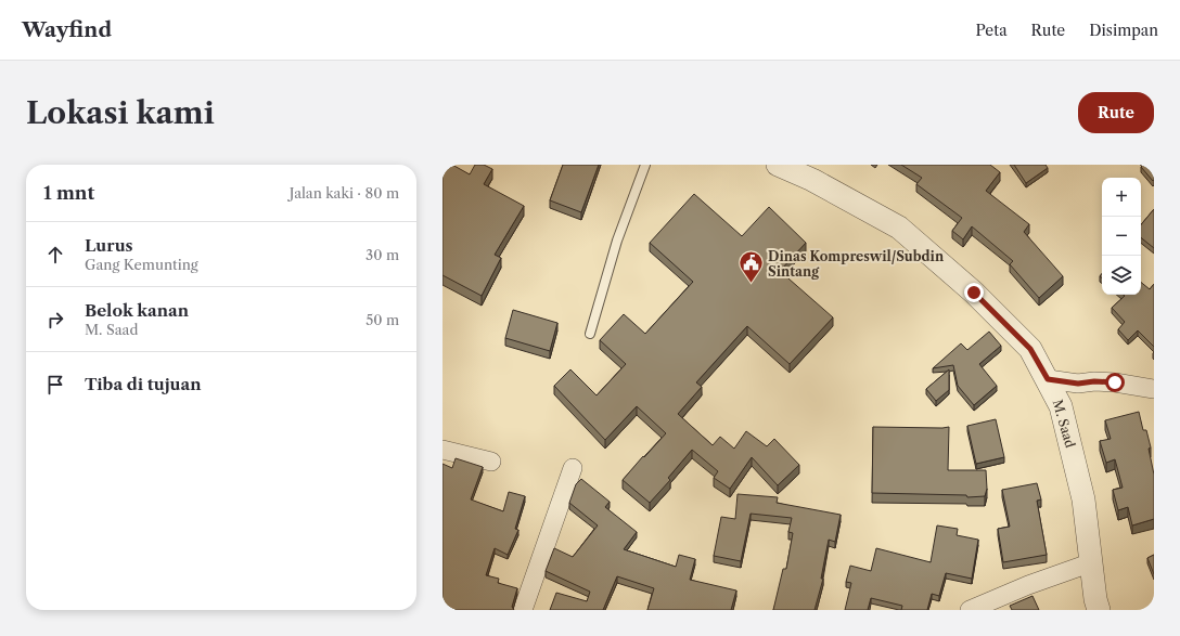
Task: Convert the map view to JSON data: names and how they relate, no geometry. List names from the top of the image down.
{
  "streets": {
    "street": ["M. Saad"]
  },
  "places": {
    "public building": ["Dinas Kompreswil/Subdin Sintang"]
  },
  "page": {
    "header": "Wayfind",
    "nav": ["Peta", "Rute", "Disimpan"],
    "buttons": "Rute",
    "title": "Lokasi kami",
    "heading": ["1 mnt", "Jalan kaki · 80 m"],
    "map_buttons": ["+", "−"],
    "list": [
      ["Lurus", "Gang Kemunting", "30 m"],
      ["Belok kanan", "M. Saad", "50 m"],
      "Tiba di tujuan"
    ]
  }
}
